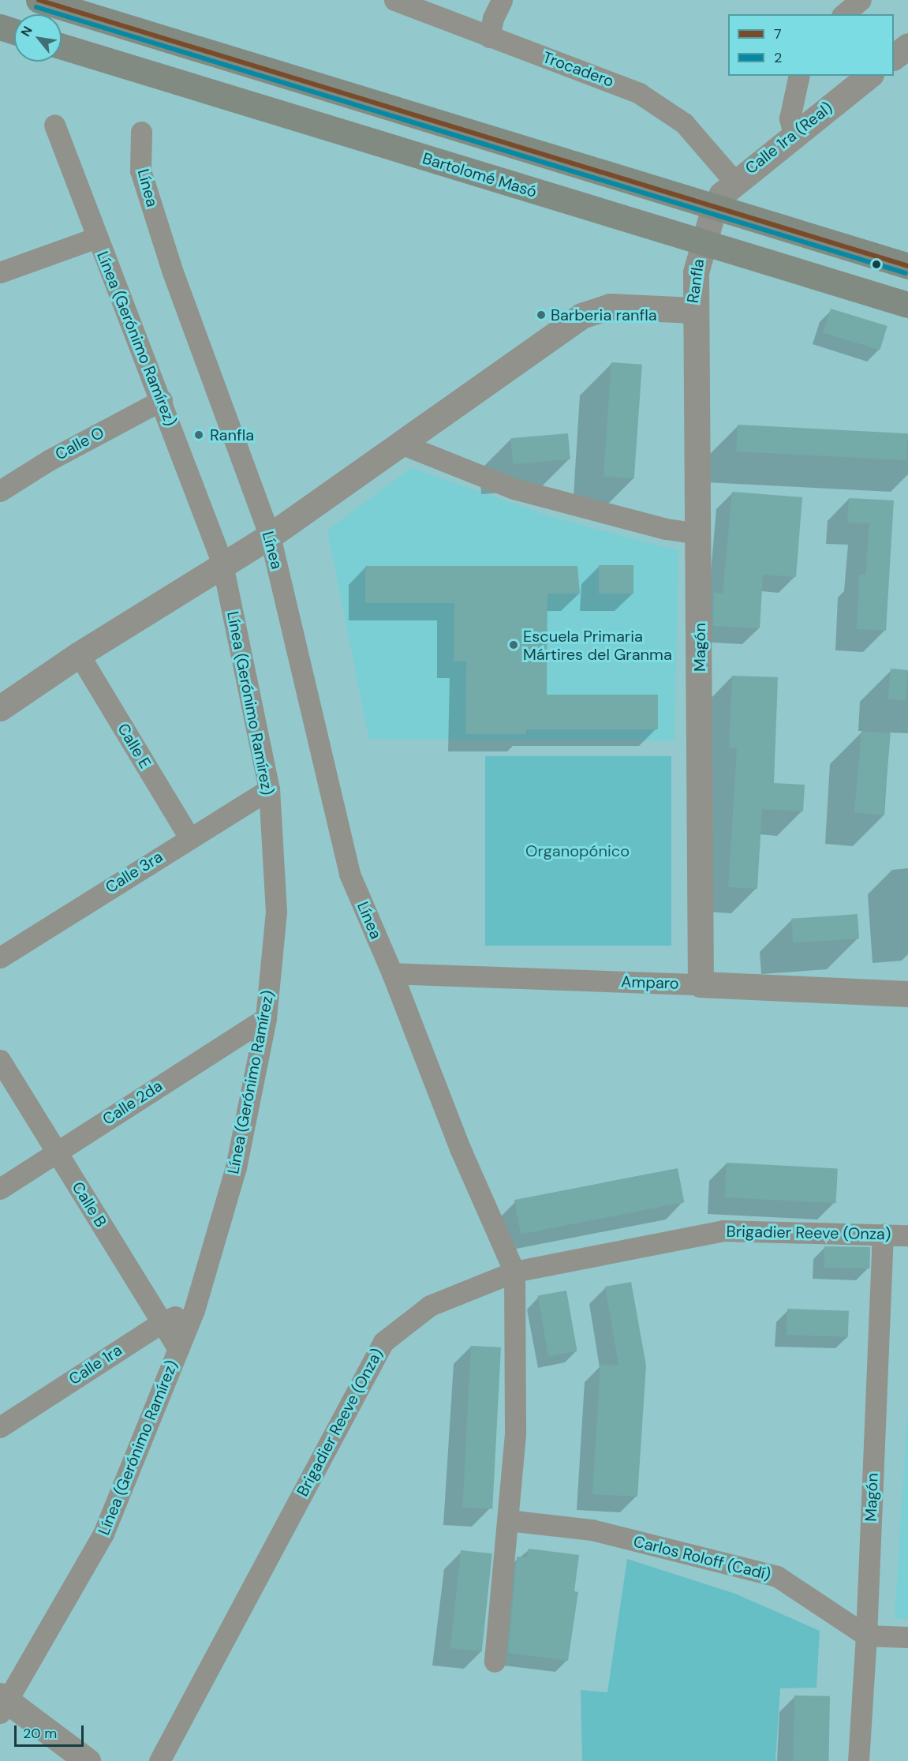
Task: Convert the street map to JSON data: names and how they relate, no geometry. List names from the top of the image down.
{
  "streets": {
    "main road": ["Bartolomé Masó"],
    "street": [
      "Trocadero",
      "Calle 1ra (Real)",
      "Línea",
      "Ranfla",
      "Línea (Gerónimo Ramírez)",
      "Calle O",
      "Magón",
      "Calle E",
      "Calle 3ra",
      "Amparo",
      "Calle 2da",
      "Calle B",
      "Brigadier Reeve (Onza)",
      "Calle 1ra",
      "Carlos Roloff (Cadí)"
    ]
  },
  "crossings": [
    ["Trocadero", "Calle 1ra (Real)"],
    ["Calle 1ra (Real)", "Ranfla"],
    ["Bartolomé Masó", "Ranfla"],
    ["Línea", "Ranfla"],
    ["Línea", "Amparo"],
    ["Línea", "Brigadier Reeve (Onza)"],
    ["Ranfla", "Línea (Gerónimo Ramírez)"],
    ["Ranfla", "Magón"],
    ["Ranfla", "Calle E"],
    ["Línea (Gerónimo Ramírez)", "Calle O"],
    ["Línea (Gerónimo Ramírez)", "Calle 3ra"],
    ["Línea (Gerónimo Ramírez)", "Calle 2da"],
    ["Línea (Gerónimo Ramírez)", "Calle B"],
    ["Línea (Gerónimo Ramírez)", "Calle 1ra"],
    ["Magón", "Amparo"],
    ["Magón", "Brigadier Reeve (Onza)"],
    ["Magón", "Carlos Roloff (Cadí)"],
    ["Calle E", "Calle 3ra"],
    ["Calle 2da", "Calle B"],
    ["Calle B", "Calle 1ra"]
  ],
  "parks": ["Organopónico"],
  "places": ["Barberia ranfla", "Ranfla", "Escuela Primaria Mártires del Granma"],
  "lines": ["transit line 7", "transit line 2"],
  "legend": ["7", "2"],
  "scale_bar": "20 m",
  "north": "top left"
}
